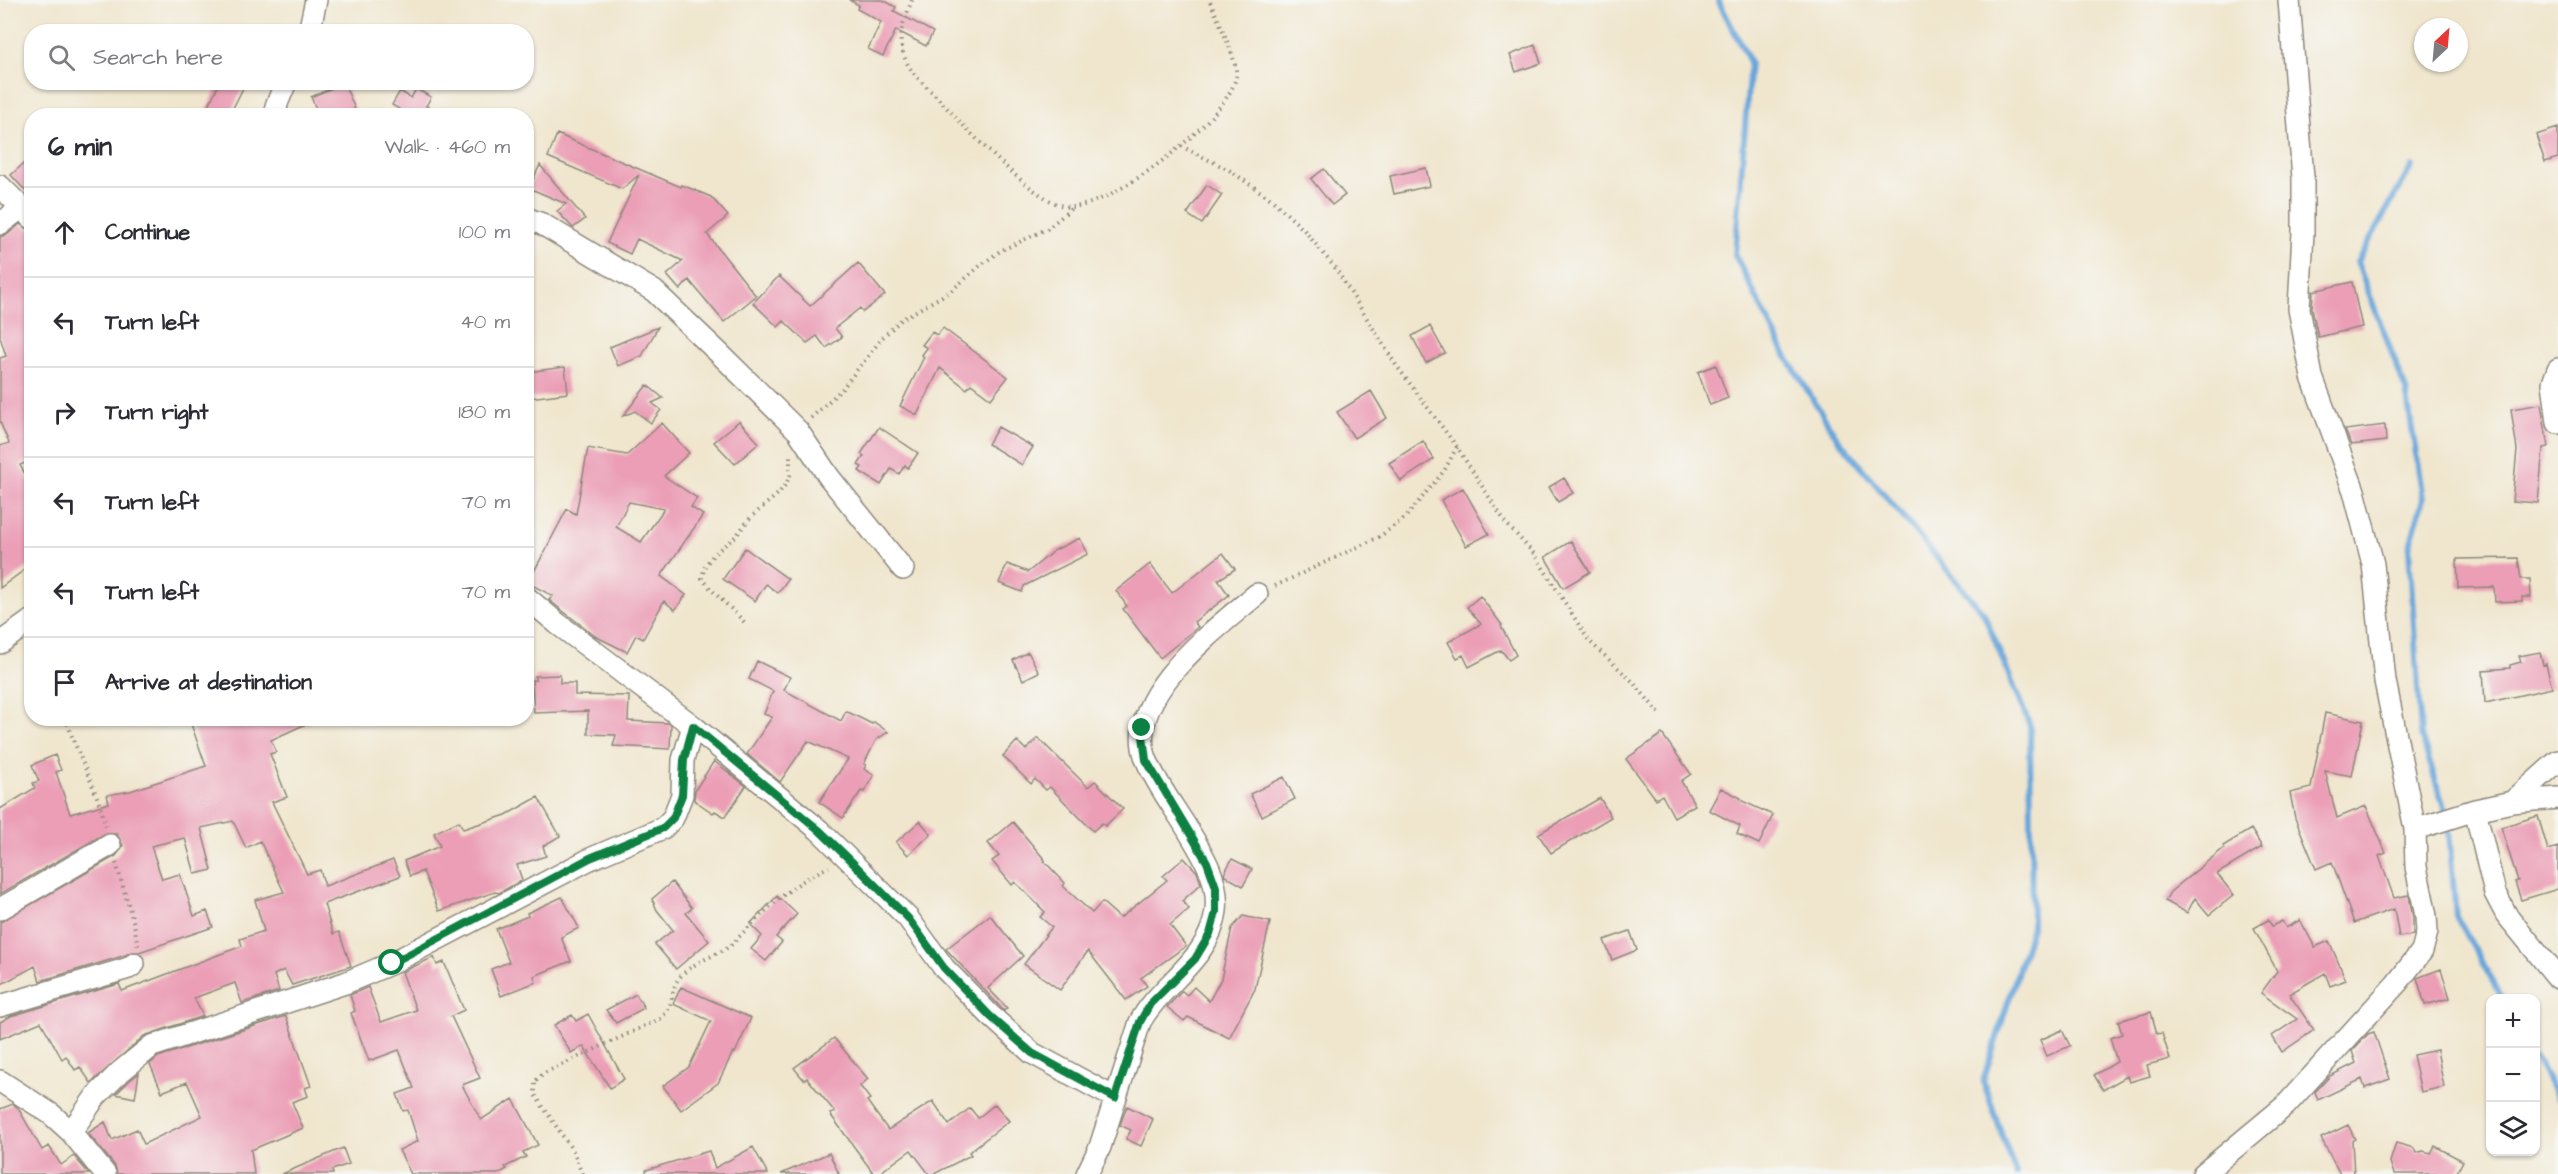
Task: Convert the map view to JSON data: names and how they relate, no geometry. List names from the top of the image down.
{
  "north": "top right",
  "page": {
    "search": "Search here",
    "heading": ["6 min", "Walk · 460 m"],
    "list": [
      ["Continue", "100 m"],
      ["Turn left", "40 m"],
      ["Turn right", "180 m"],
      ["Turn left", "70 m"],
      ["Turn left", "70 m"],
      "Arrive at destination"
    ],
    "map_buttons": ["+", "−"]
  }
}
